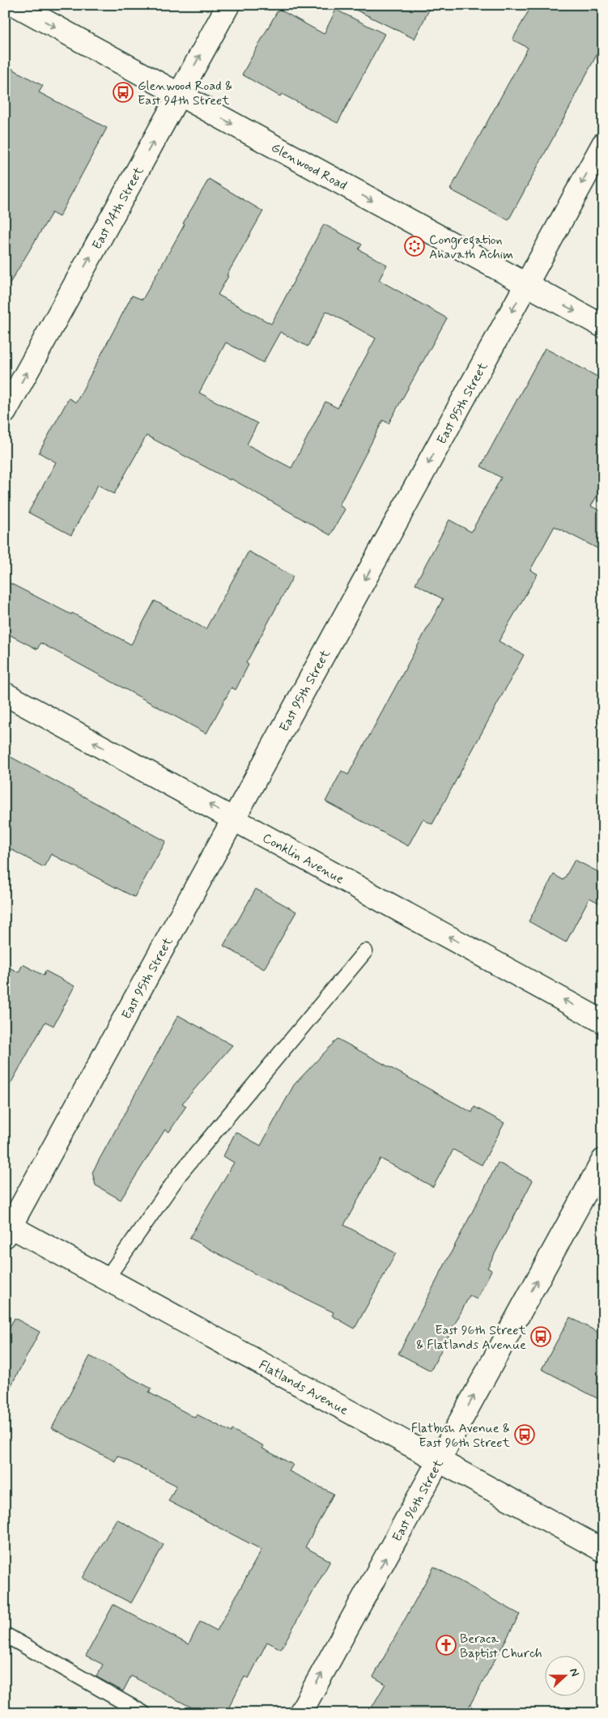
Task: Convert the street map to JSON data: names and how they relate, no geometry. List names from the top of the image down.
{
  "streets": {
    "street": [
      "Glenwood Road",
      "East 94th Street",
      "East 95th Street",
      "Conklin Avenue",
      "Flatlands Avenue",
      "East 96th Street"
    ]
  },
  "crossings": [
    ["Glenwood Road", "East 94th Street"],
    ["Glenwood Road", "East 95th Street"],
    ["East 95th Street", "Conklin Avenue"],
    ["East 95th Street", "Flatlands Avenue"],
    ["Flatlands Avenue", "East 96th Street"]
  ],
  "one_way": [
    "Glenwood Road",
    "East 94th Street",
    "East 95th Street",
    "Conklin Avenue",
    "East 96th Street"
  ],
  "places": {
    "bus stop": ["Glenwood Road & East 94th Street", "East 96th Street & Flatlands Avenue", "Flatbush Avenue & East 96th Street"],
    "synagogue": ["Congregation Ahavath Achim"],
    "church": ["Beraca Baptist Church"]
  },
  "north": "right"
}
